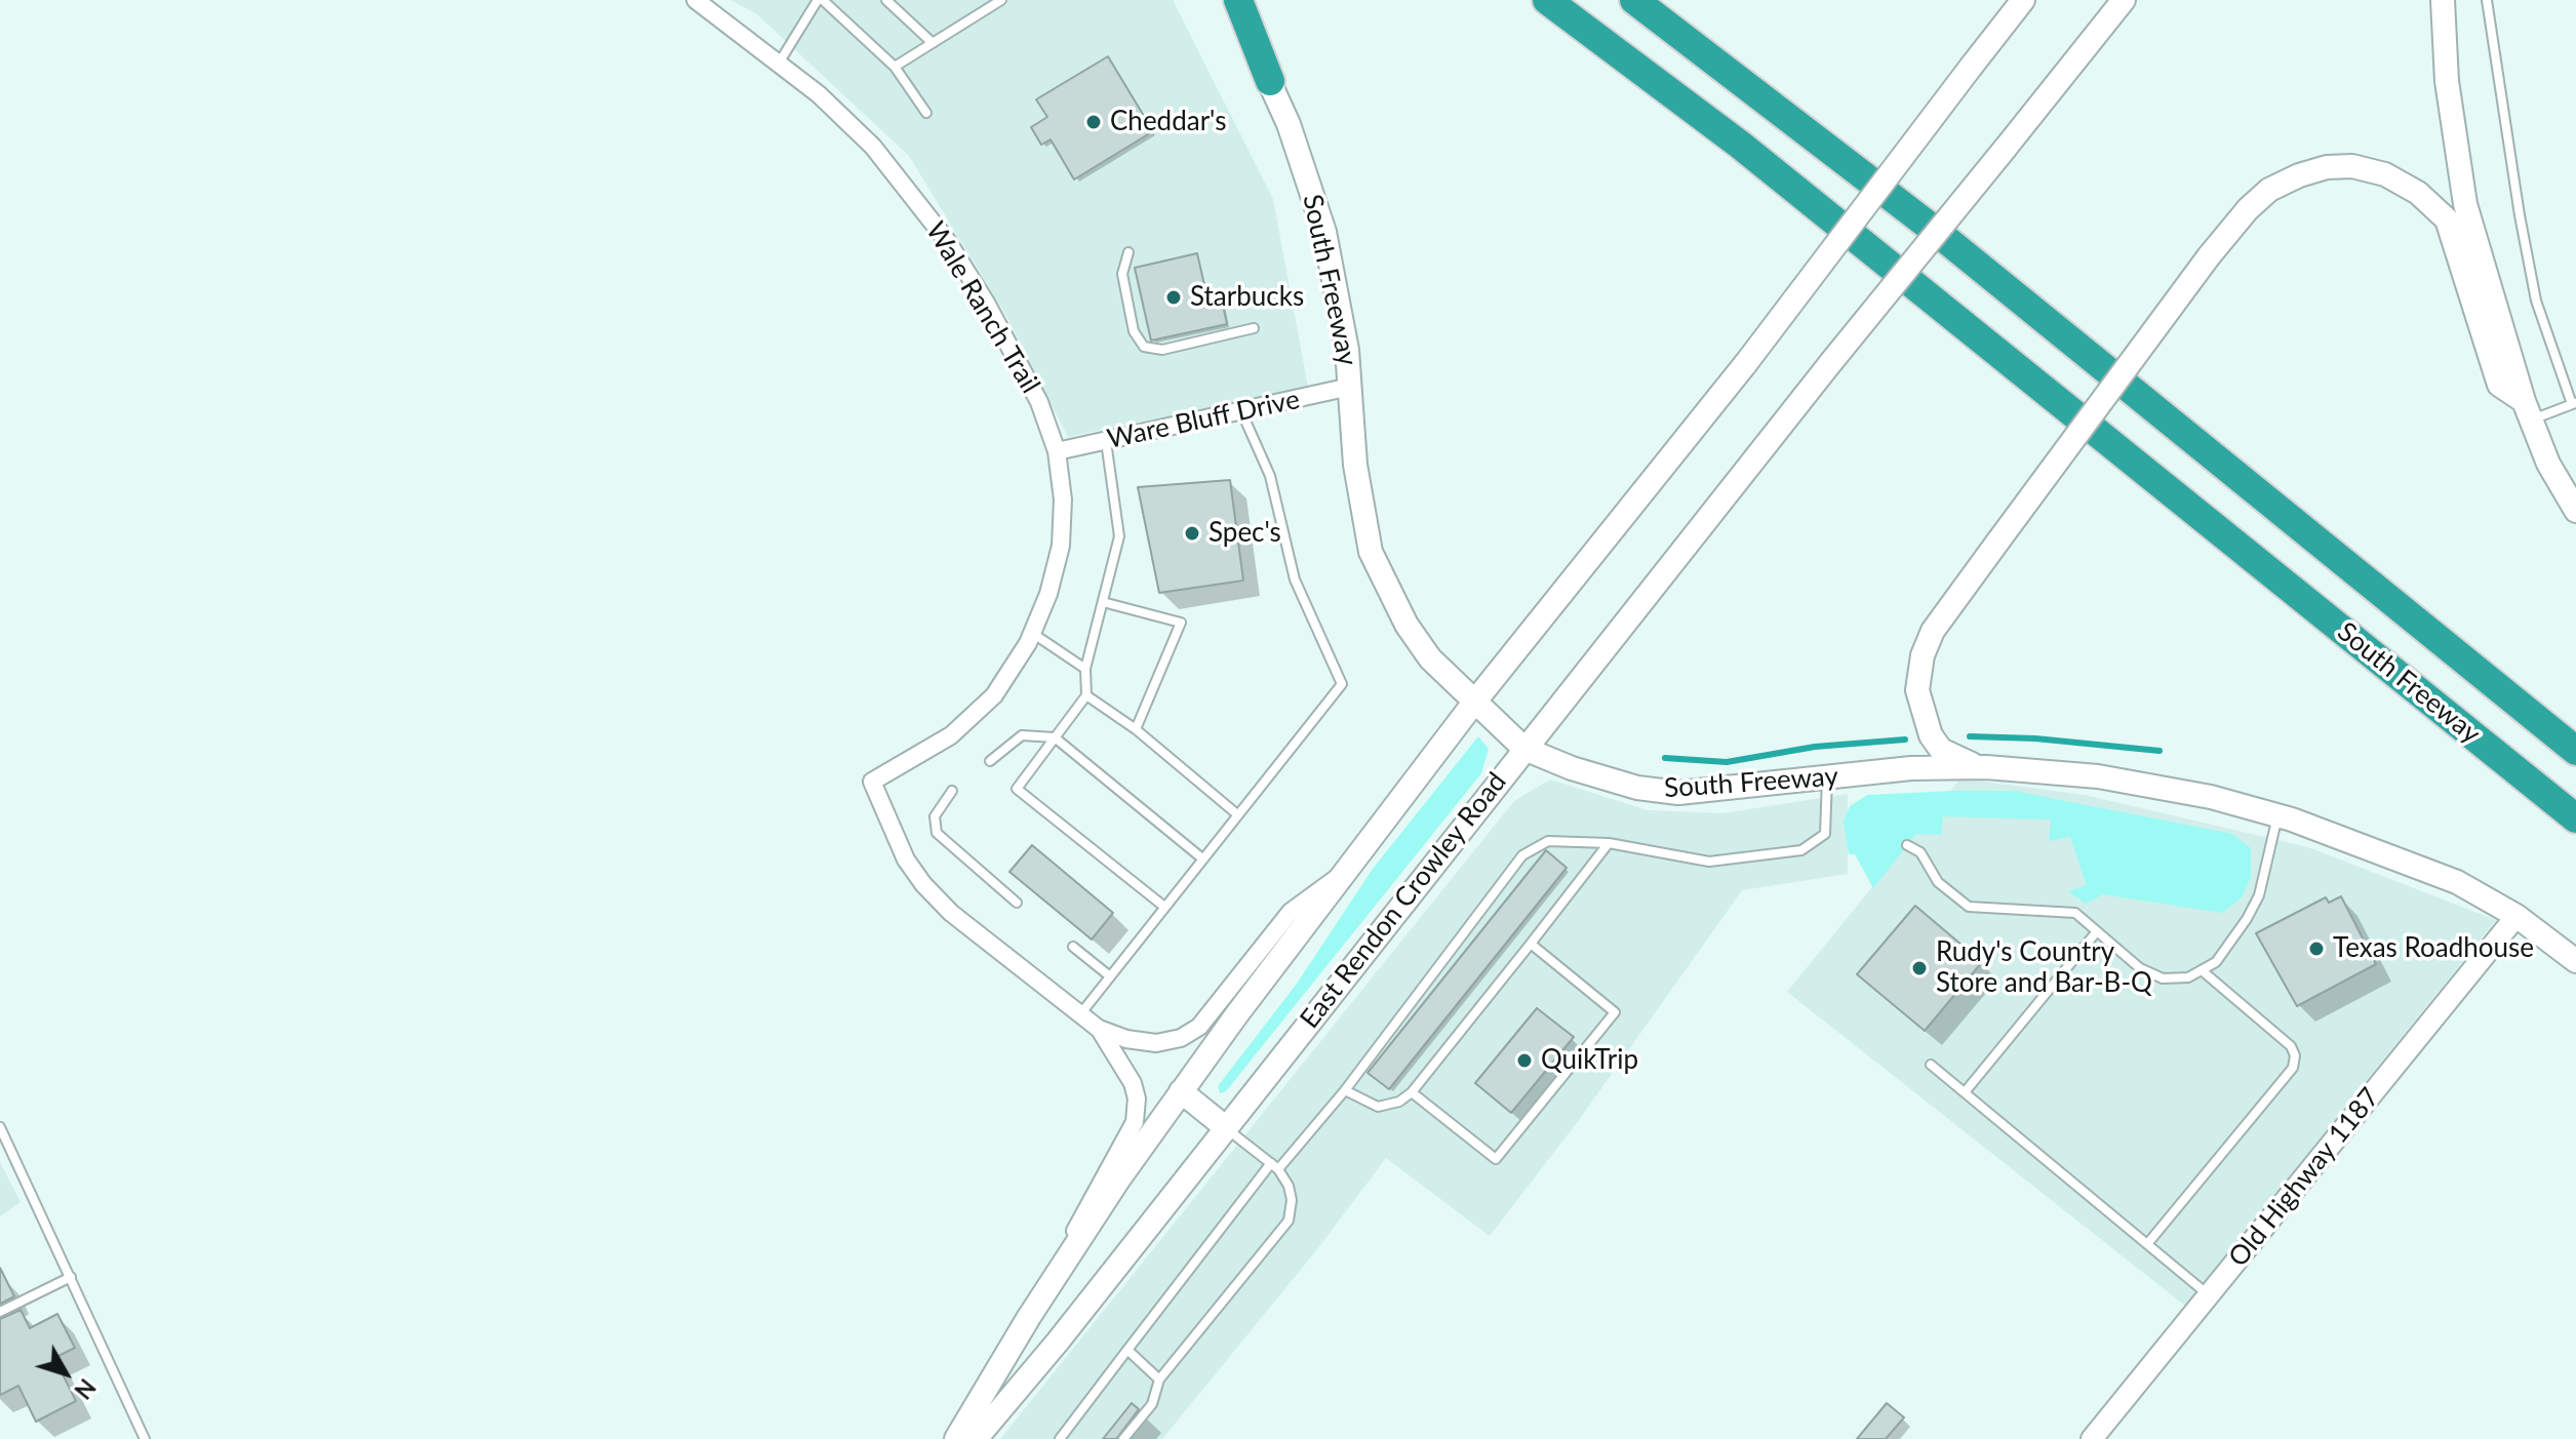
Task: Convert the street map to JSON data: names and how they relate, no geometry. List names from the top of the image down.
{
  "streets": {
    "highway": ["South Freeway"],
    "main road": ["East Rendon Crowley Road"],
    "street": ["Wale Ranch Trail", "Ware Bluff Drive", "Old Highway 1187"]
  },
  "crossings": [
    ["South Freeway", "Ware Bluff Drive"],
    ["South Freeway", "East Rendon Crowley Road"],
    ["South Freeway", "Old Highway 1187"],
    ["Wale Ranch Trail", "Ware Bluff Drive"]
  ],
  "places": [
    "Cheddar's",
    "Starbucks",
    "Spec's",
    "Texas Roadhouse",
    "Rudy's Country Store and Bar-B-Q",
    "QuikTrip"
  ],
  "north": "bottom right"
}
